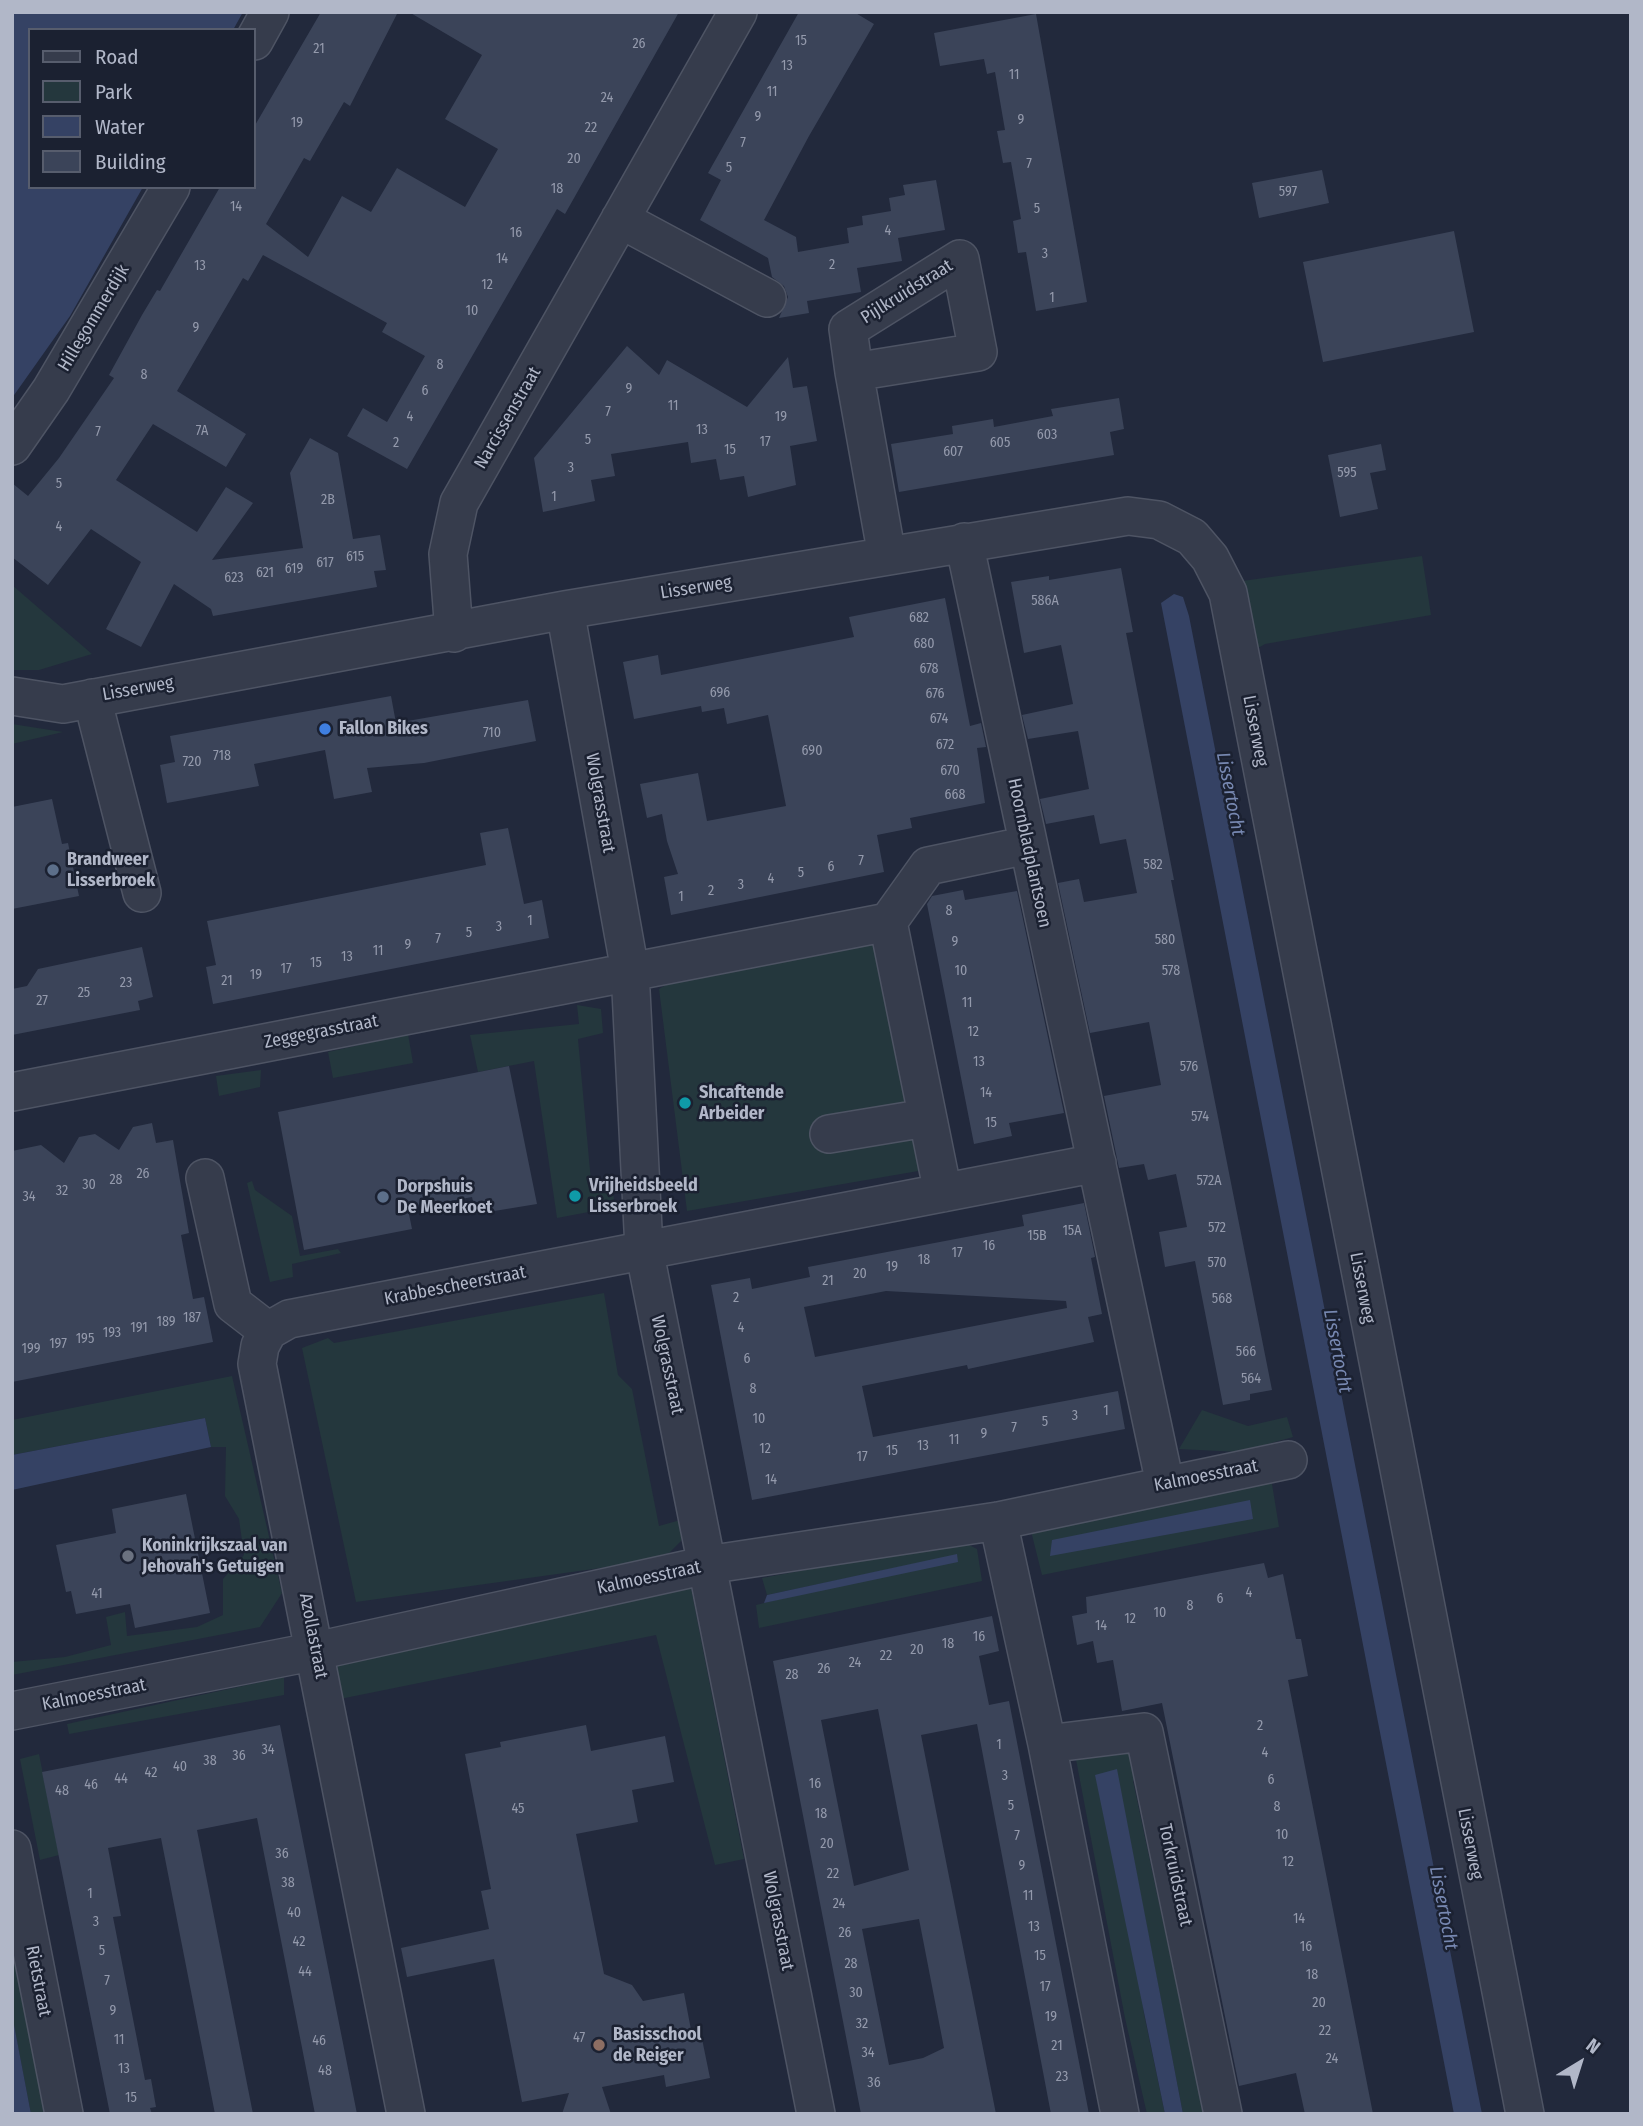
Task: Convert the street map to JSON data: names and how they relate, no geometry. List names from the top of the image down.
{
  "streets": {
    "street": [
      "Hillegommerdijk",
      "Narcissenstraat",
      "Lisserweg",
      "Wolgrasstraat",
      "Hoornbladplantsoen",
      "Zeggegrasstraat",
      "Krabbescheerstraat",
      "Kalmoesstraat",
      "Azollastraat",
      "Torkruidstraat",
      "Rietstraat"
    ]
  },
  "crossings": [
    ["Narcissenstraat", "Lisserweg"],
    ["Lisserweg", "Wolgrasstraat"],
    ["Lisserweg", "Hoornbladplantsoen"],
    ["Wolgrasstraat", "Zeggegrasstraat"],
    ["Wolgrasstraat", "Krabbescheerstraat"],
    ["Wolgrasstraat", "Kalmoesstraat"],
    ["Hoornbladplantsoen", "Kalmoesstraat"],
    ["Krabbescheerstraat", "Azollastraat"],
    ["Kalmoesstraat", "Azollastraat"]
  ],
  "water": ["Lissertocht"],
  "places": [
    "Fallon Bikes",
    "Brandweer Lisserbroek",
    "Shcaftende Arbeider",
    "Vrijheidsbeeld Lisserbroek",
    "Dorpshuis De Meerkoet",
    "Koninkrijkszaal van Jehovah's Getuigen",
    "Basisschool de Reiger"
  ],
  "house_numbers": [
    "15",
    "26",
    "21",
    "13",
    "11",
    "11",
    "24",
    "9",
    "9",
    "19",
    "22",
    "7",
    "20",
    "7",
    "5",
    "18",
    "597",
    "14",
    "5",
    "4",
    "16",
    "3",
    "14",
    "2",
    "13",
    "12",
    "1",
    "10",
    "9",
    "8",
    "8",
    "9",
    "6",
    "11",
    "7",
    "4",
    "19",
    "13",
    "7A",
    "7",
    "603",
    "5",
    "17",
    "2",
    "605",
    "15",
    "607",
    "3",
    "595",
    "5",
    "1",
    "2B",
    "4",
    "615",
    "617",
    "619",
    "621",
    "623",
    "586A",
    "682",
    "680",
    "678",
    "696",
    "676",
    "674",
    "710",
    "672",
    "690",
    "718",
    "720",
    "670",
    "668",
    "7",
    "582",
    "6",
    "5",
    "4",
    "3",
    "2",
    "1",
    "8",
    "1",
    "3",
    "5",
    "7",
    "580",
    "9",
    "9",
    "11",
    "13",
    "15",
    "17",
    "10",
    "578",
    "19",
    "21",
    "23",
    "25",
    "27",
    "11",
    "12",
    "13",
    "576",
    "14",
    "574",
    "15",
    "26",
    "28",
    "572A",
    "30",
    "32",
    "34",
    "572",
    "15A",
    "15B",
    "16",
    "17",
    "18",
    "570",
    "19",
    "20",
    "21",
    "2",
    "568",
    "187",
    "189",
    "191",
    "4",
    "193",
    "195",
    "197",
    "199",
    "566",
    "6",
    "564",
    "8",
    "1",
    "3",
    "10",
    "5",
    "7",
    "9",
    "11",
    "13",
    "12",
    "15",
    "17",
    "14",
    "4",
    "41",
    "6",
    "8",
    "10",
    "12",
    "14",
    "16",
    "18",
    "20",
    "22",
    "24",
    "26",
    "28",
    "2",
    "1",
    "34",
    "4",
    "36",
    "38",
    "40",
    "42",
    "3",
    "44",
    "6",
    "16",
    "46",
    "48",
    "5",
    "8",
    "45",
    "18",
    "10",
    "7",
    "20",
    "36",
    "12",
    "9",
    "22",
    "38",
    "1",
    "11",
    "24",
    "40",
    "14",
    "3",
    "13",
    "26",
    "42",
    "16",
    "5",
    "15",
    "28",
    "44",
    "18",
    "7",
    "17",
    "30",
    "20",
    "9",
    "19",
    "32",
    "22",
    "47",
    "11",
    "46",
    "21",
    "34",
    "24",
    "13",
    "48",
    "23",
    "36",
    "15"
  ],
  "legend": [
    "Road",
    "Park",
    "Water",
    "Building"
  ],
  "north": "top right"
}
